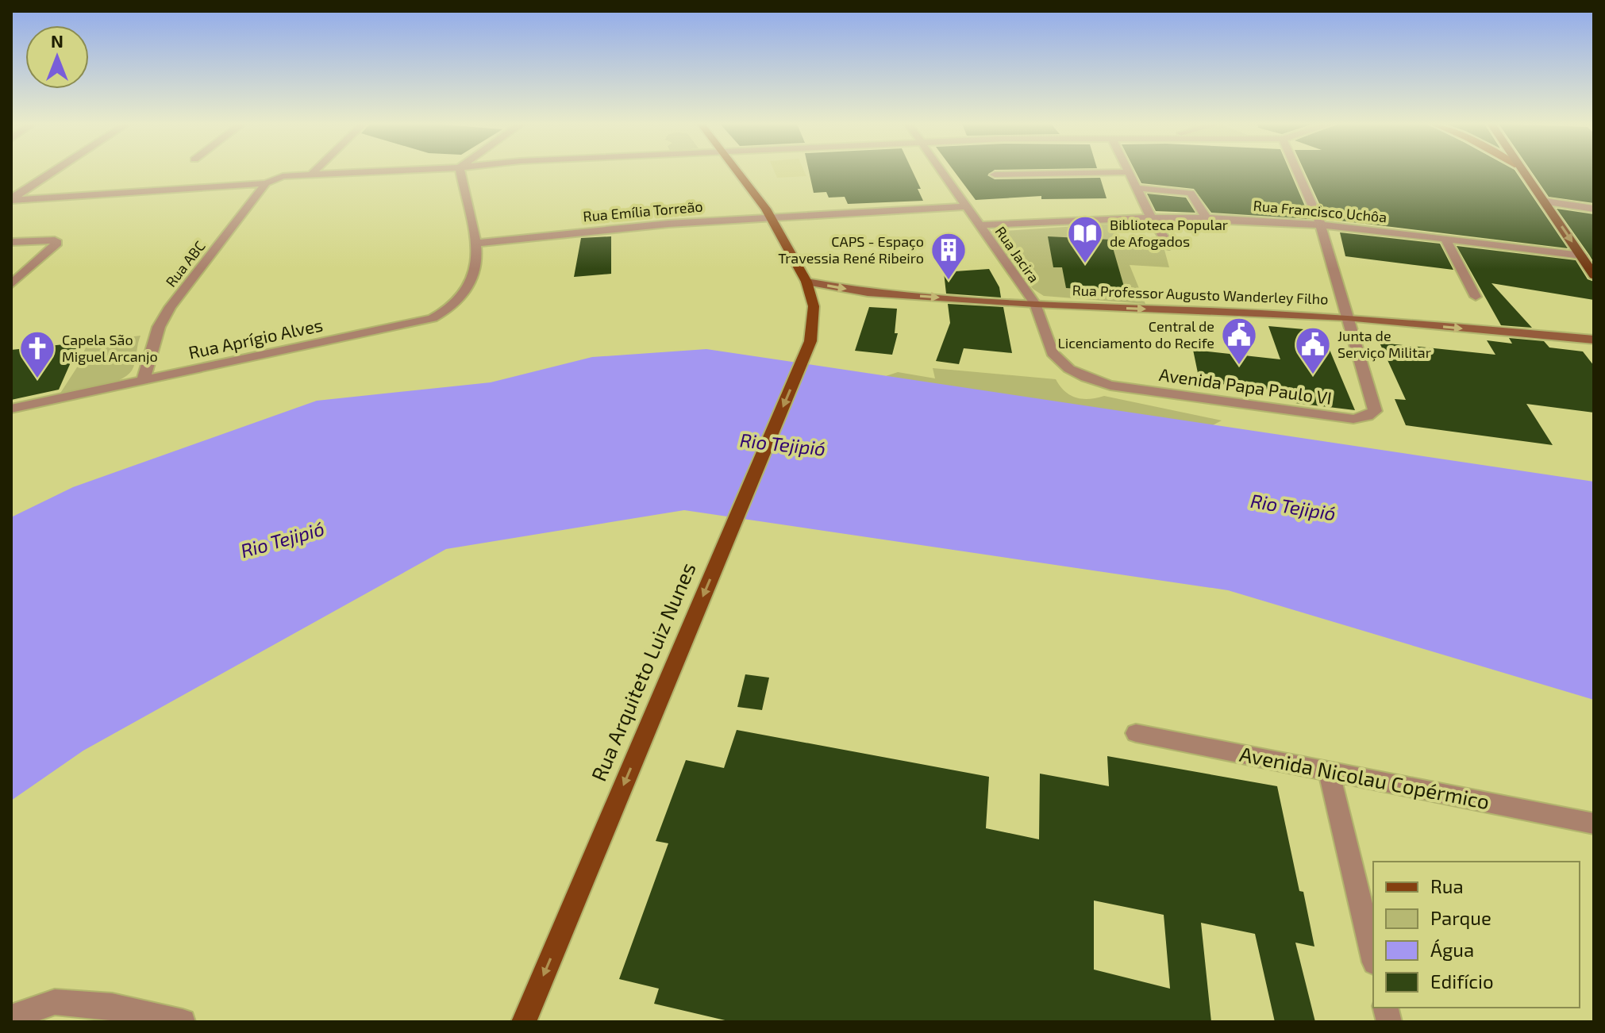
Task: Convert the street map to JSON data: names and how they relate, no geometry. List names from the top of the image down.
{
  "streets": {
    "main road": ["Rua Professor Augusto Wanderley Filho", "Rua Arquiteto Luiz Nunes"],
    "street": [
      "Rua Emília Torreão",
      "Rua Francisco Uchôa",
      "Rua Jacira",
      "Rua ABC",
      "Rua Aprígio Alves",
      "Avenida Papa Paulo VI",
      "Avenida Nicolau Copérmico"
    ]
  },
  "crossings": [
    ["Rua Emília Torreão", "Rua Jacira"],
    ["Rua Emília Torreão", "Rua Aprígio Alves"],
    ["Rua Emília Torreão", "Rua Arquiteto Luiz Nunes"],
    ["Rua Francisco Uchôa", "Rua Jacira"],
    ["Rua Jacira", "Rua Professor Augusto Wanderley Filho"],
    ["Rua Jacira", "Avenida Papa Paulo VI"],
    ["Rua ABC", "Rua Aprígio Alves"],
    ["Rua Professor Augusto Wanderley Filho", "Avenida Papa Paulo VI"],
    ["Rua Professor Augusto Wanderley Filho", "Rua Arquiteto Luiz Nunes"]
  ],
  "one_way": ["Rua Professor Augusto Wanderley Filho", "Rua Arquiteto Luiz Nunes"],
  "water": ["Rio Tejipió"],
  "places": {
    "library": ["Biblioteca Popular de Afogados"],
    "building": ["CAPS - Espaço Travessia René Ribeiro"],
    "public building": ["Central de Licenciamento do Recife", "Junta de Serviço Militar"],
    "church": ["Capela São Miguel Arcanjo"]
  },
  "legend": [
    "Rua",
    "Parque",
    "Água",
    "Edifício"
  ],
  "north": "top"
}
